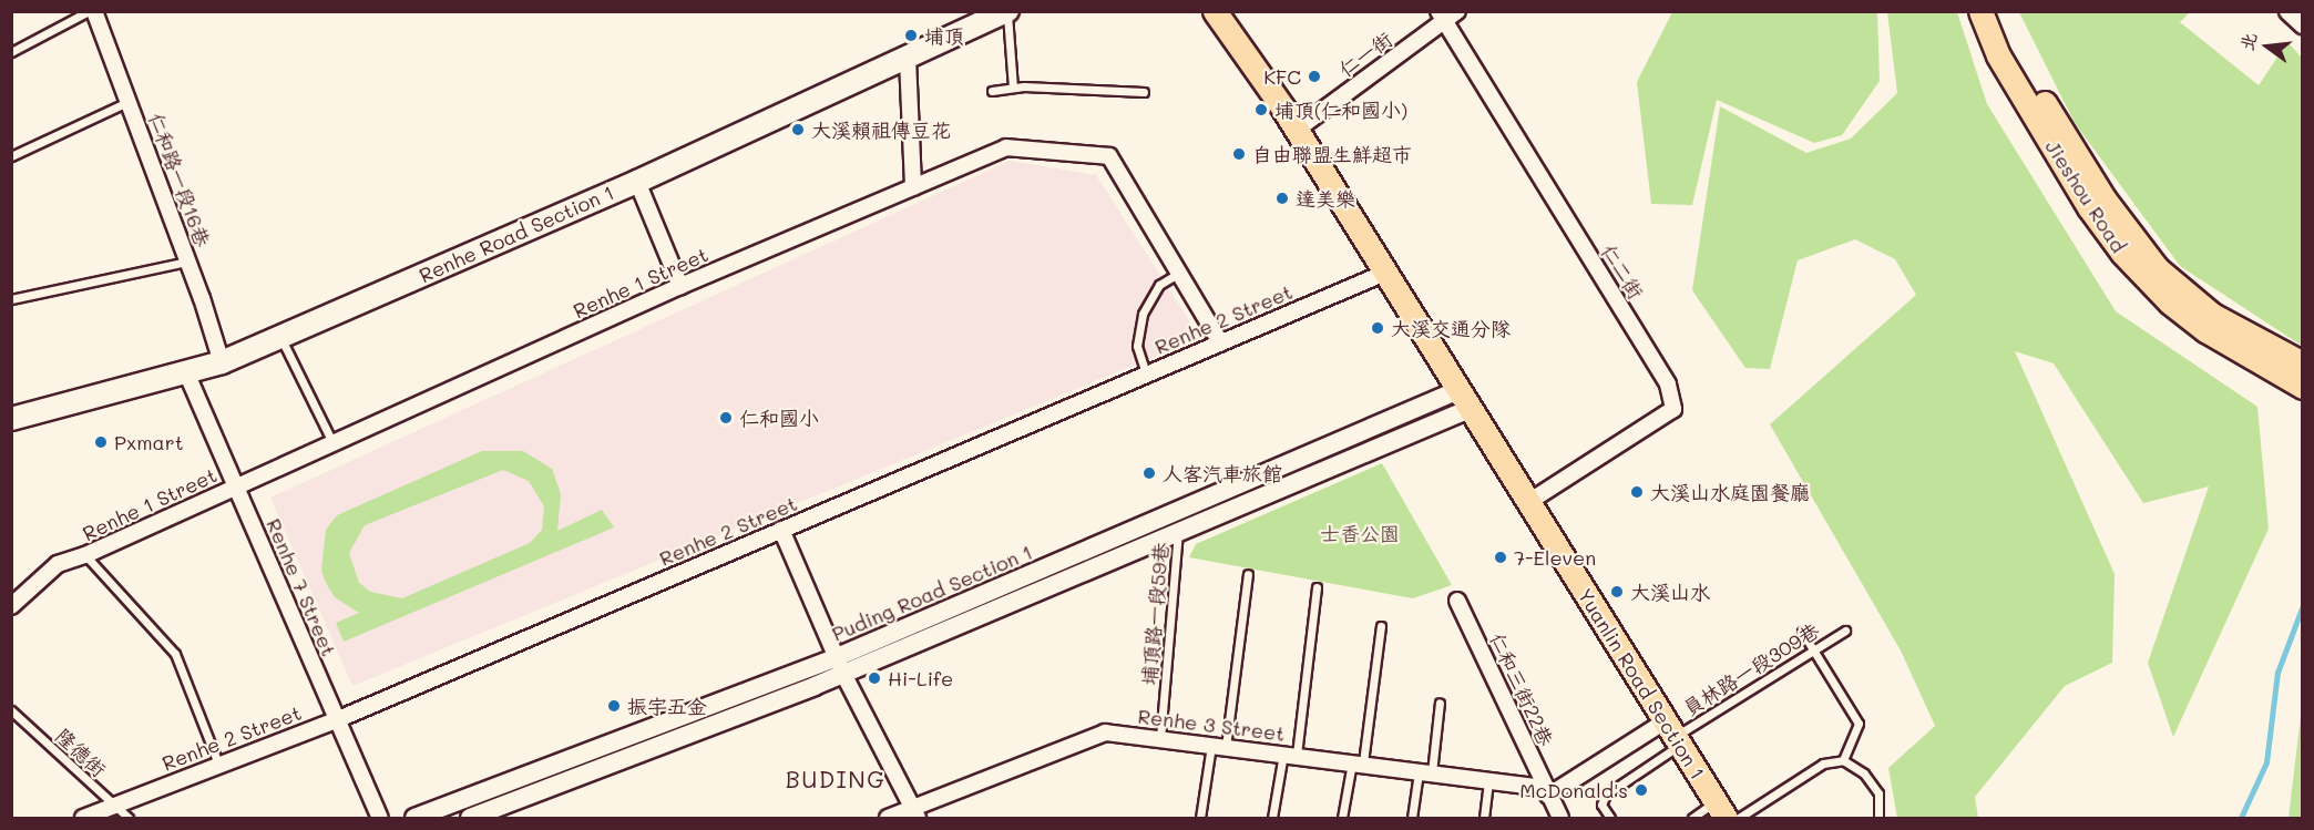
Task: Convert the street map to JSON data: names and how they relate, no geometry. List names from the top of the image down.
{
  "streets": {
    "main road": ["Jieshou Road", "Renhe Road Section 1", "Yuanlin Road Section 1"],
    "street": [
      "仁一街",
      "仁和路一段16巷",
      "仁二街",
      "Renhe 1 Street",
      "Renhe 2 Street",
      "Renhe 7 Street",
      "Puding Road Section 1",
      "仁和三街22巷",
      "Renhe 3 Street"
    ],
    "lane": ["埔頂路一段59巷", "員林路一段309巷", "隆德街"]
  },
  "crossings": [
    ["仁一街", "仁二街"],
    ["仁一街", "Yuanlin Road Section 1"],
    ["仁和路一段16巷", "Renhe Road Section 1"],
    ["Renhe Road Section 1", "Renhe 7 Street"],
    ["仁二街", "Yuanlin Road Section 1"],
    ["Renhe 1 Street", "Renhe 2 Street"],
    ["Renhe 1 Street", "Renhe 7 Street"],
    ["Renhe 2 Street", "Renhe 7 Street"],
    ["Renhe 2 Street", "Yuanlin Road Section 1"],
    ["Renhe 2 Street", "隆德街"],
    ["Puding Road Section 1", "埔頂路一段59巷"],
    ["Puding Road Section 1", "Yuanlin Road Section 1"],
    ["埔頂路一段59巷", "Renhe 3 Street"],
    ["員林路一段309巷", "Yuanlin Road Section 1"],
    ["仁和三街22巷", "Renhe 3 Street"]
  ],
  "districts": ["BUDING"],
  "parks": ["士香公園"],
  "places": [
    "埔頂",
    "KFC",
    "埔頂(仁和國小)",
    "大溪賴祖傳豆花",
    "自由聯盟生鮮超市",
    "達美樂",
    "大溪交通分隊",
    "仁和國小",
    "Pxmart",
    "人客汽車旅館",
    "大溪山水庭園餐廳",
    "7-Eleven",
    "大溪山水",
    "Hi-Life",
    "振宇五金",
    "McDonald's"
  ],
  "north": "left"
}
